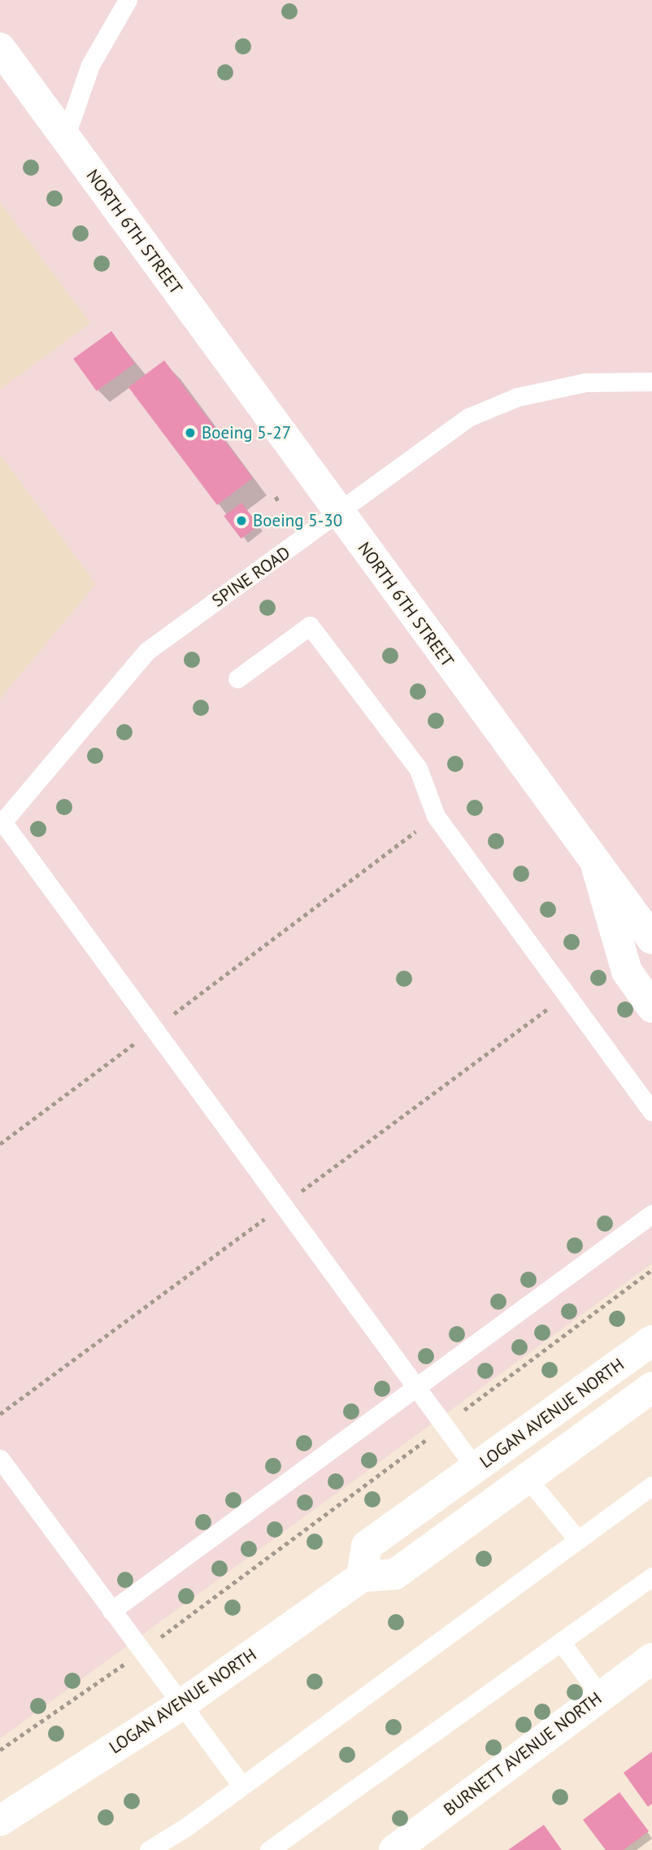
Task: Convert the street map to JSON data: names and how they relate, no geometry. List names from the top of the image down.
{
  "streets": {
    "street": ["NORTH 6TH STREET", "LOGAN AVENUE NORTH", "BURNETT AVENUE NORTH"],
    "lane": ["SPINE ROAD"]
  },
  "crossings": [
    ["NORTH 6TH STREET", "SPINE ROAD"]
  ],
  "places": ["Boeing 5-27", "Boeing 5-30"]
}
